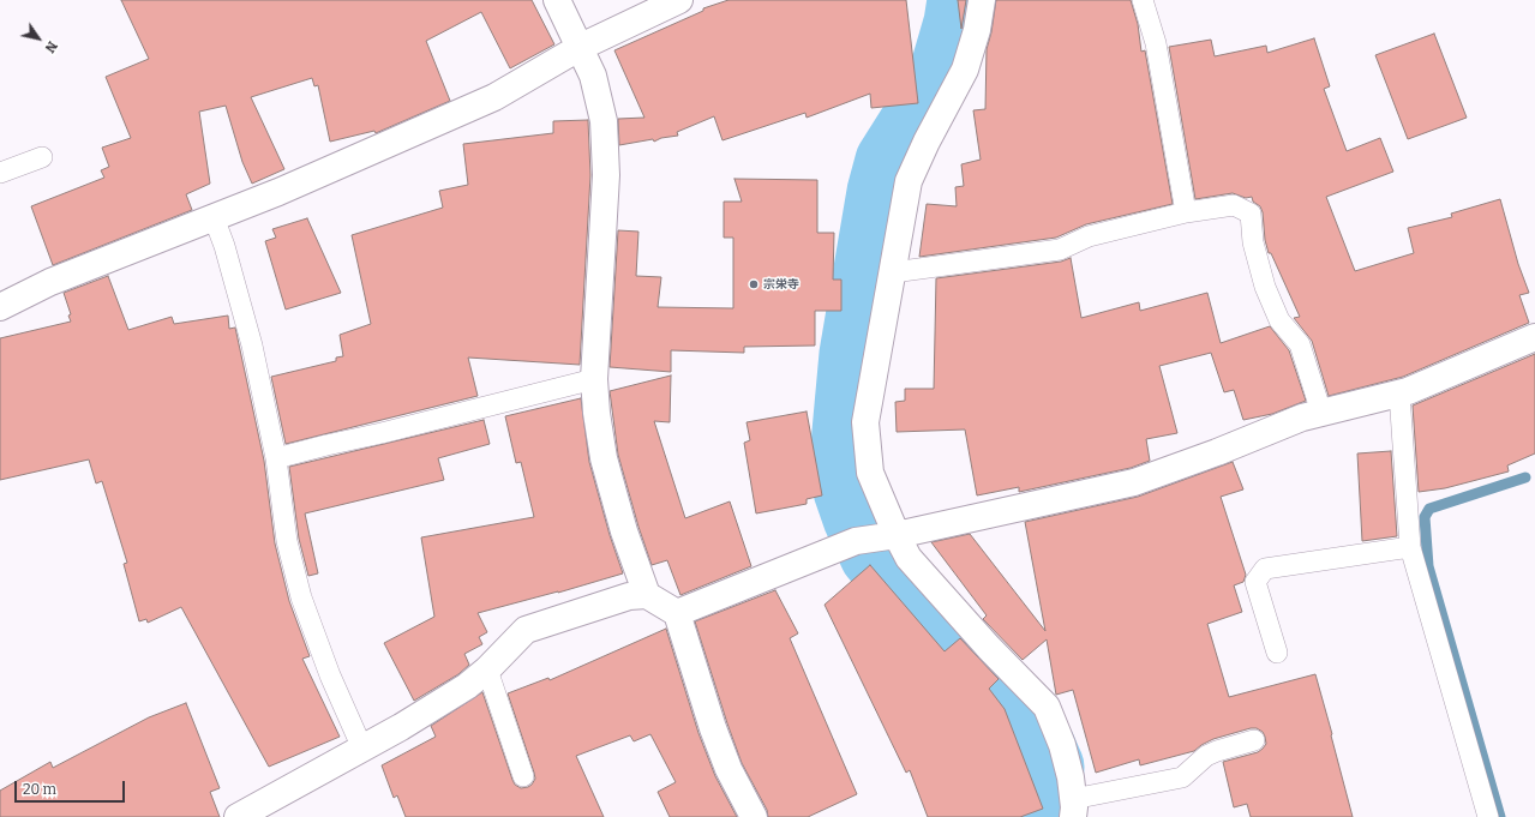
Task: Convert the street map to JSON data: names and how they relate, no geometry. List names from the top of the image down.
{
  "places": ["宗栄寺"],
  "scale_bar": "20 m",
  "north": "bottom right"
}
